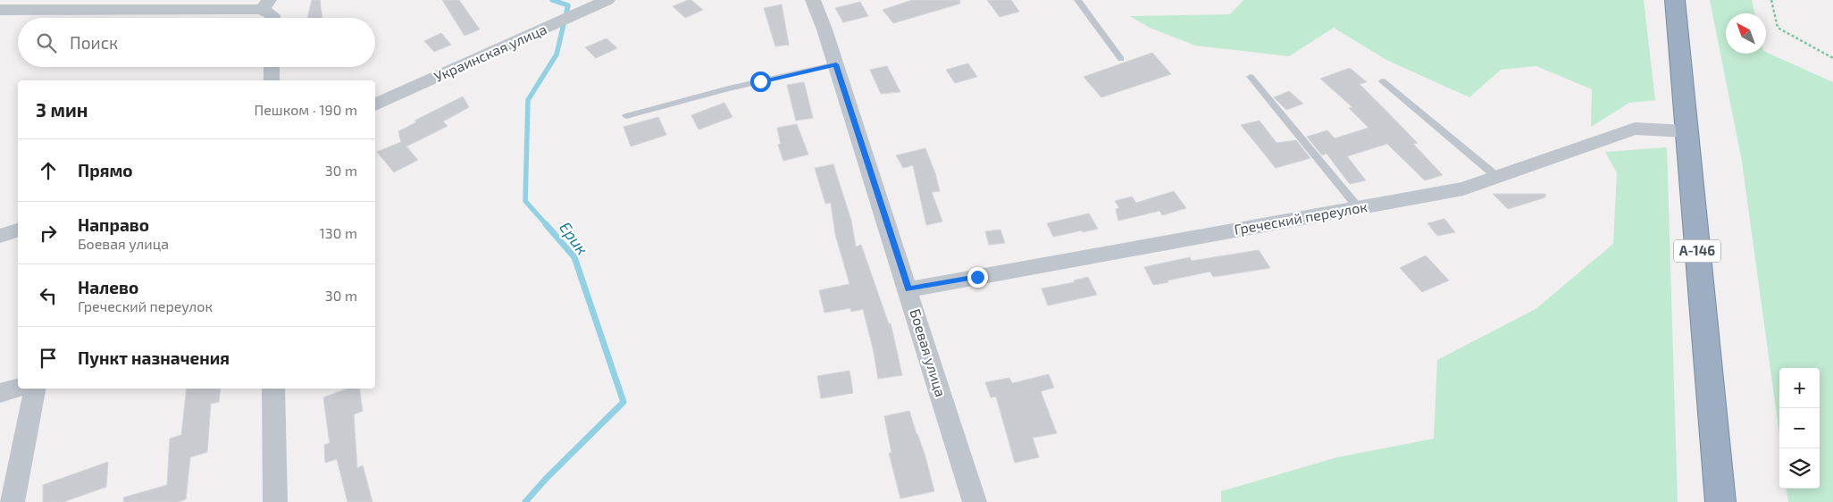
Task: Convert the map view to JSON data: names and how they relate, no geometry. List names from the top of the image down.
{
  "streets": {
    "highway": ["А-146"],
    "street": ["Украинская улица", "Греческий переулок", "Боевая улица"]
  },
  "crossings": [
    ["Греческий переулок", "А-146"],
    ["Греческий переулок", "Боевая улица"]
  ],
  "water": ["Ерик"],
  "north": "top left",
  "page": {
    "search": "Поиск",
    "heading": ["3 мин", "Пешком · 190 m"],
    "list": [
      ["Прямо", "30 m"],
      ["Направо", "Боевая улица", "130 m"],
      ["Налево", "Греческий переулок", "30 m"],
      "Пункт назначения"
    ],
    "map_buttons": ["+", "−"]
  }
}
